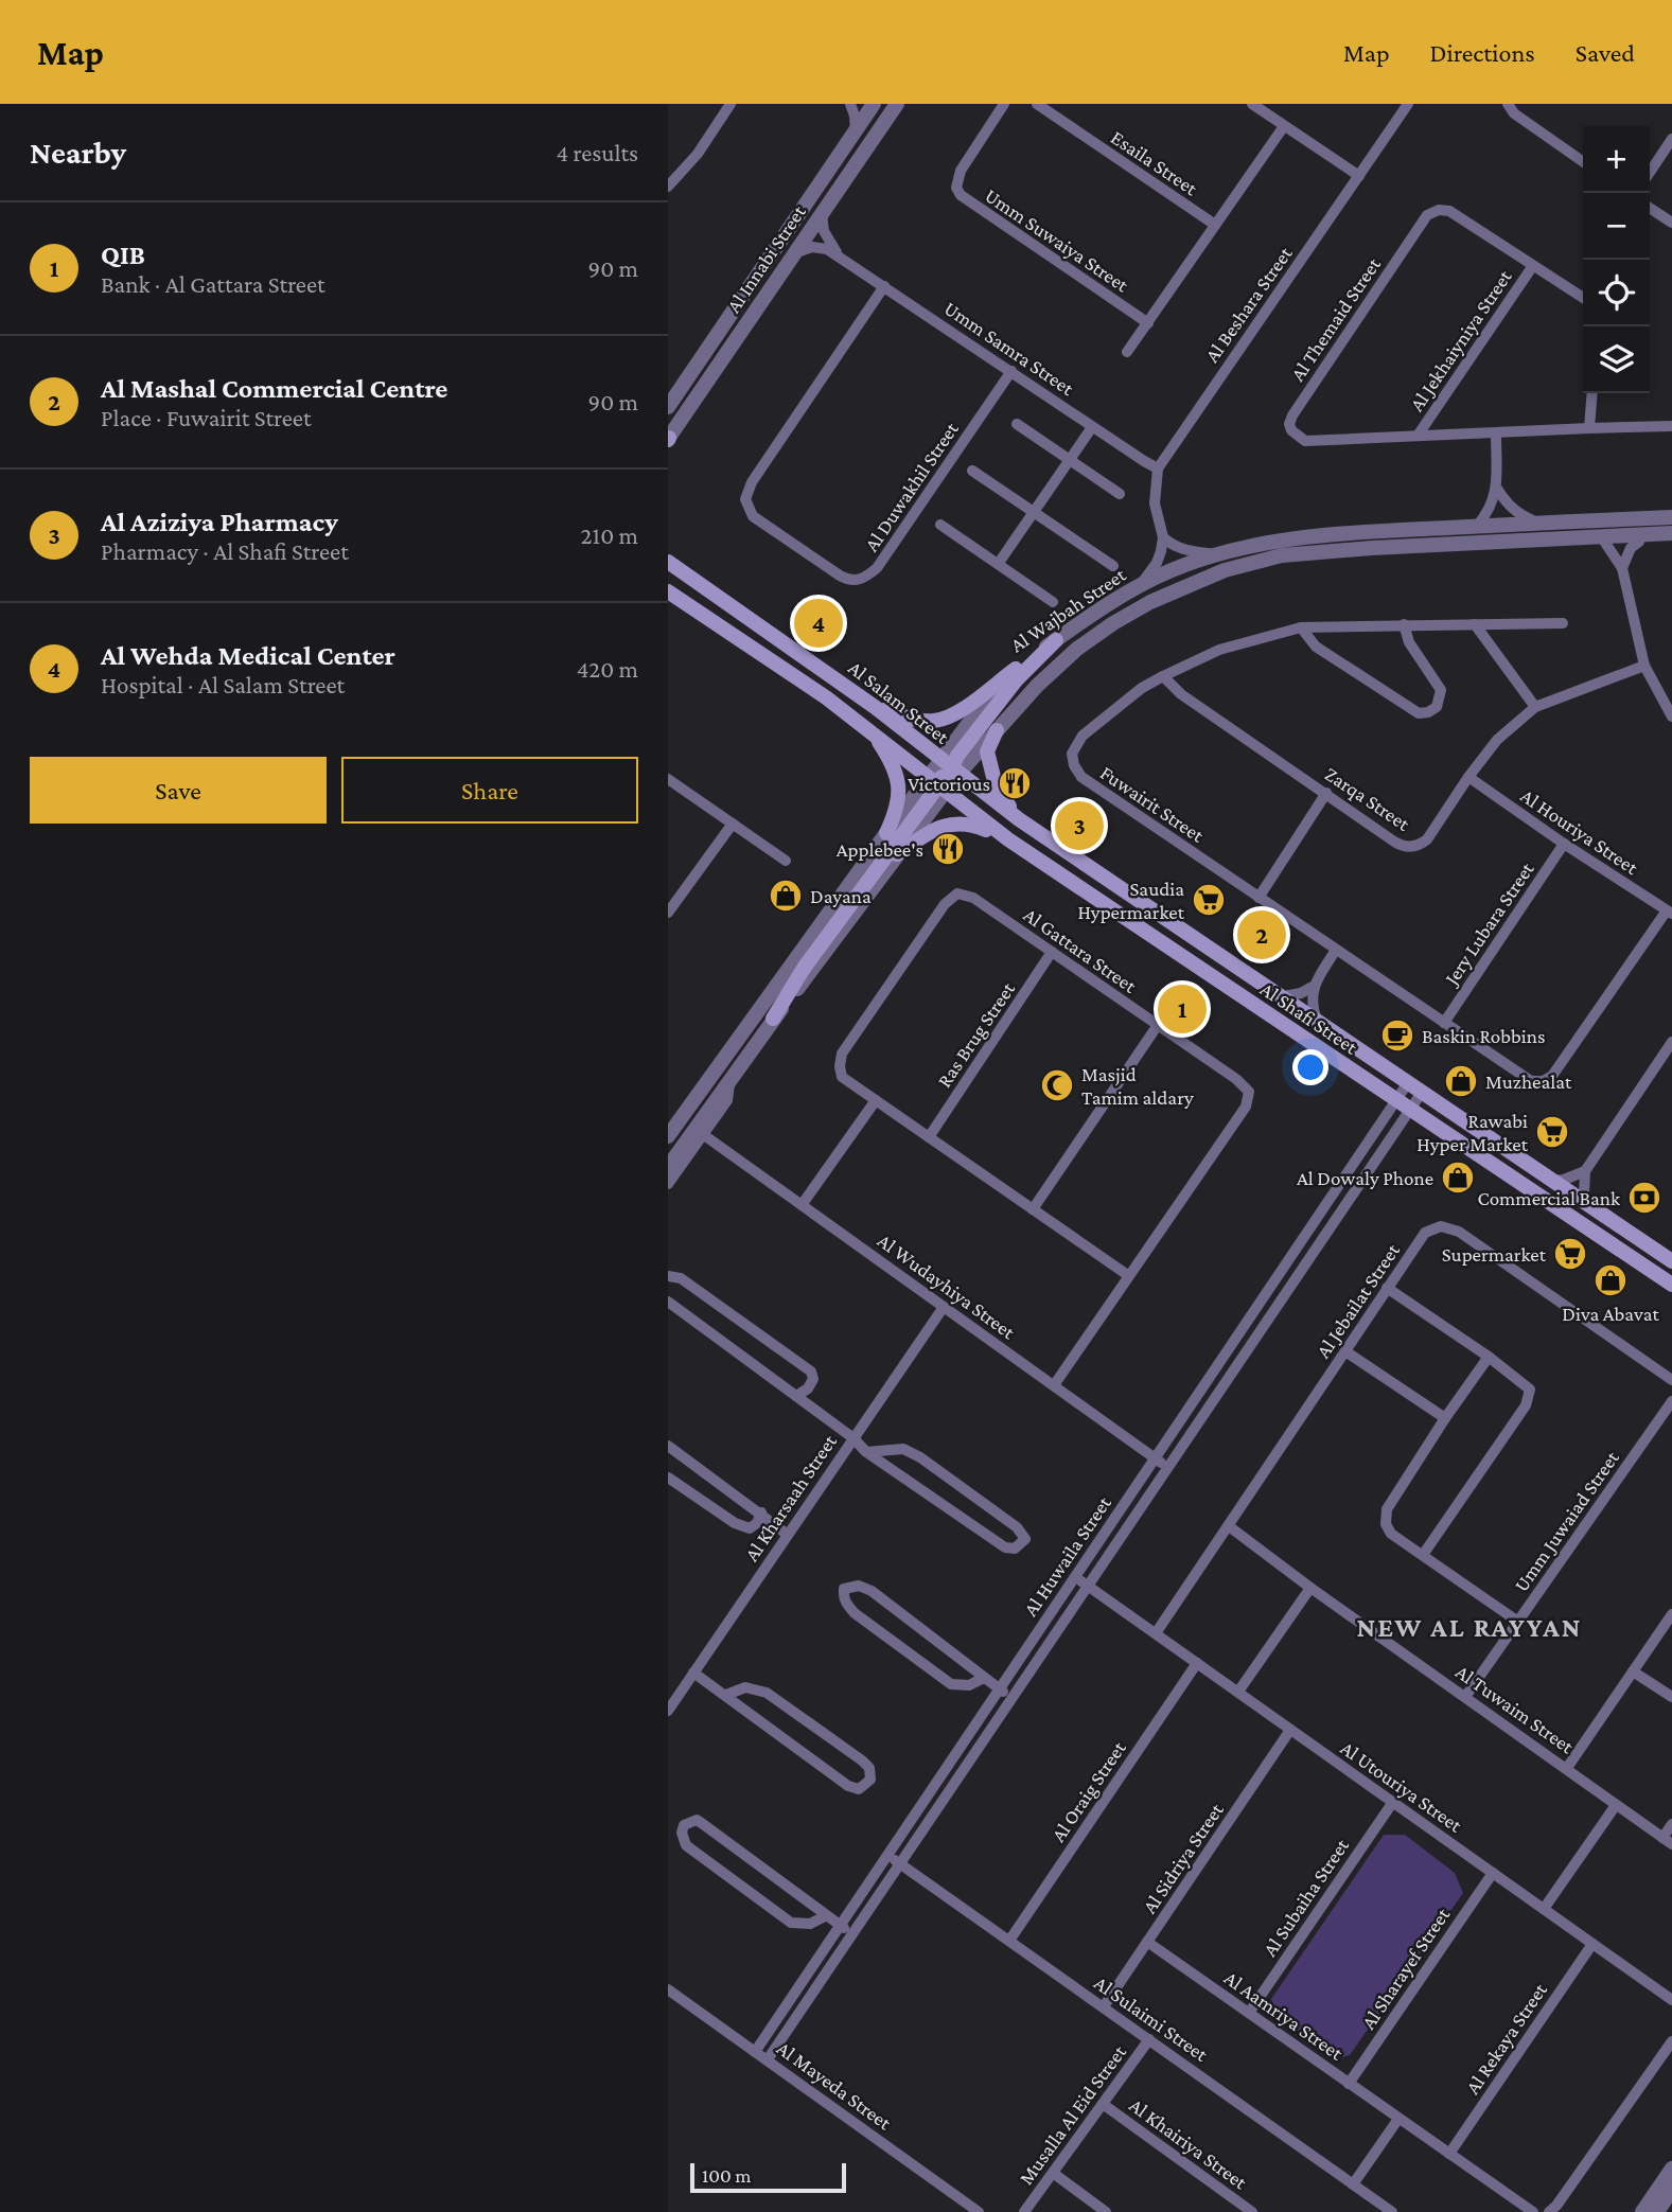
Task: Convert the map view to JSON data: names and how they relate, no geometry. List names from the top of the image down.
{
  "streets": {
    "main road": ["Al Salam Street", "Al Shafi Street"],
    "street": [
      "Esaila Street",
      "Umm Suwaiya Street",
      "Al Innabi Street",
      "Al Beshara Street",
      "Al Themaid Street",
      "Al Jekhaiyniya Street",
      "Umm Samra Street",
      "Al Duwakhil Street",
      "Al Wajbah Street",
      "Zarqa Street",
      "Fuwairit Street",
      "Al Houriya Street",
      "Jery Lubara Street",
      "Al Gattara Street",
      "Ras Brug Street",
      "Al Wudayhiya Street",
      "Al Jebailat Street",
      "Al Kharsaah Street",
      "Umm Juwaiad Street",
      "Al Huwaila Street",
      "Al Tuwaim Street",
      "Al Utouriya Street",
      "Al Oraig Street",
      "Al Sidriya Street",
      "Al Subaiha Street",
      "Al Sharayef Street",
      "Al Aamriya Street",
      "Al Sulaimi Street",
      "Al Rekaya Street",
      "Al Mayeda Street",
      "Musalla Al Eid Street",
      "Al Khairiya Street"
    ]
  },
  "crossings": [
    ["Al Innabi Street", "Umm Samra Street"],
    ["Al Beshara Street", "Umm Samra Street"],
    ["Al Themaid Street", "Al Jekhaiyniya Street"],
    ["Umm Samra Street", "Al Duwakhil Street"],
    ["Al Wajbah Street", "Al Salam Street"],
    ["Al Wajbah Street", "Al Shafi Street"],
    ["Al Wajbah Street", "Al Wudayhiya Street"],
    ["Al Salam Street", "Al Shafi Street"],
    ["Zarqa Street", "Fuwairit Street"],
    ["Zarqa Street", "Al Houriya Street"],
    ["Fuwairit Street", "Al Houriya Street"],
    ["Fuwairit Street", "Jery Lubara Street"],
    ["Al Houriya Street", "Jery Lubara Street"],
    ["Al Gattara Street", "Ras Brug Street"],
    ["Al Gattara Street", "Al Wudayhiya Street"],
    ["Al Shafi Street", "Al Huwaila Street"],
    ["Al Wudayhiya Street", "Al Kharsaah Street"],
    ["Al Wudayhiya Street", "Al Huwaila Street"],
    ["Al Jebailat Street", "Al Tuwaim Street"],
    ["Al Jebailat Street", "Al Utouriya Street"],
    ["Umm Juwaiad Street", "Al Tuwaim Street"],
    ["Al Huwaila Street", "Al Utouriya Street"],
    ["Al Huwaila Street", "Al Sulaimi Street"],
    ["Al Huwaila Street", "Al Mayeda Street"],
    ["Al Utouriya Street", "Al Oraig Street"],
    ["Al Utouriya Street", "Al Sidriya Street"],
    ["Al Utouriya Street", "Al Subaiha Street"],
    ["Al Utouriya Street", "Al Sharayef Street"],
    ["Al Utouriya Street", "Al Rekaya Street"],
    ["Al Oraig Street", "Al Sulaimi Street"],
    ["Al Sidriya Street", "Al Aamriya Street"],
    ["Al Sidriya Street", "Al Sulaimi Street"],
    ["Al Subaiha Street", "Al Aamriya Street"],
    ["Al Sharayef Street", "Al Aamriya Street"],
    ["Al Aamriya Street", "Al Rekaya Street"],
    ["Al Sulaimi Street", "Musalla Al Eid Street"],
    ["Musalla Al Eid Street", "Al Khairiya Street"]
  ],
  "districts": ["NEW AL RAYYAN"],
  "places": {
    "restaurant": ["Victorious", "Applebee's"],
    "shop": [
      "Dayana",
      "Muzhealat",
      "Al Dowaly Phone",
      "Diva Abavat"
    ],
    "supermarket": ["Saudia Hypermarket", "Rawabi Hyper Market", "Supermarket"],
    "cafe": ["Baskin Robbins"],
    "mosque": ["Masjid Tamim aldary"],
    "bank": ["Commercial Bank"]
  },
  "scale_bar": "100 m",
  "page": {
    "header": "Map",
    "nav": ["Map", "Directions", "Saved"],
    "heading": ["Nearby", "4 results"],
    "map_buttons": ["+", "−"],
    "list": [
      {
        "mark": "1",
        "name": "QIB",
        "note": "Bank · Al Gattara Street",
        "value": "90 m"
      },
      {
        "mark": "2",
        "name": "Al Mashal Commercial Centre",
        "note": "Place · Fuwairit Street",
        "value": "90 m"
      },
      {
        "mark": "3",
        "name": "Al Aziziya Pharmacy",
        "note": "Pharmacy · Al Shafi Street",
        "value": "210 m"
      },
      {
        "mark": "4",
        "name": "Al Wehda Medical Center",
        "note": "Hospital · Al Salam Street",
        "value": "420 m"
      }
    ],
    "pins": [
      "4",
      "3",
      "2",
      "1"
    ],
    "buttons": ["Save", "Share"],
    "scale": "100 m"
  }
}
